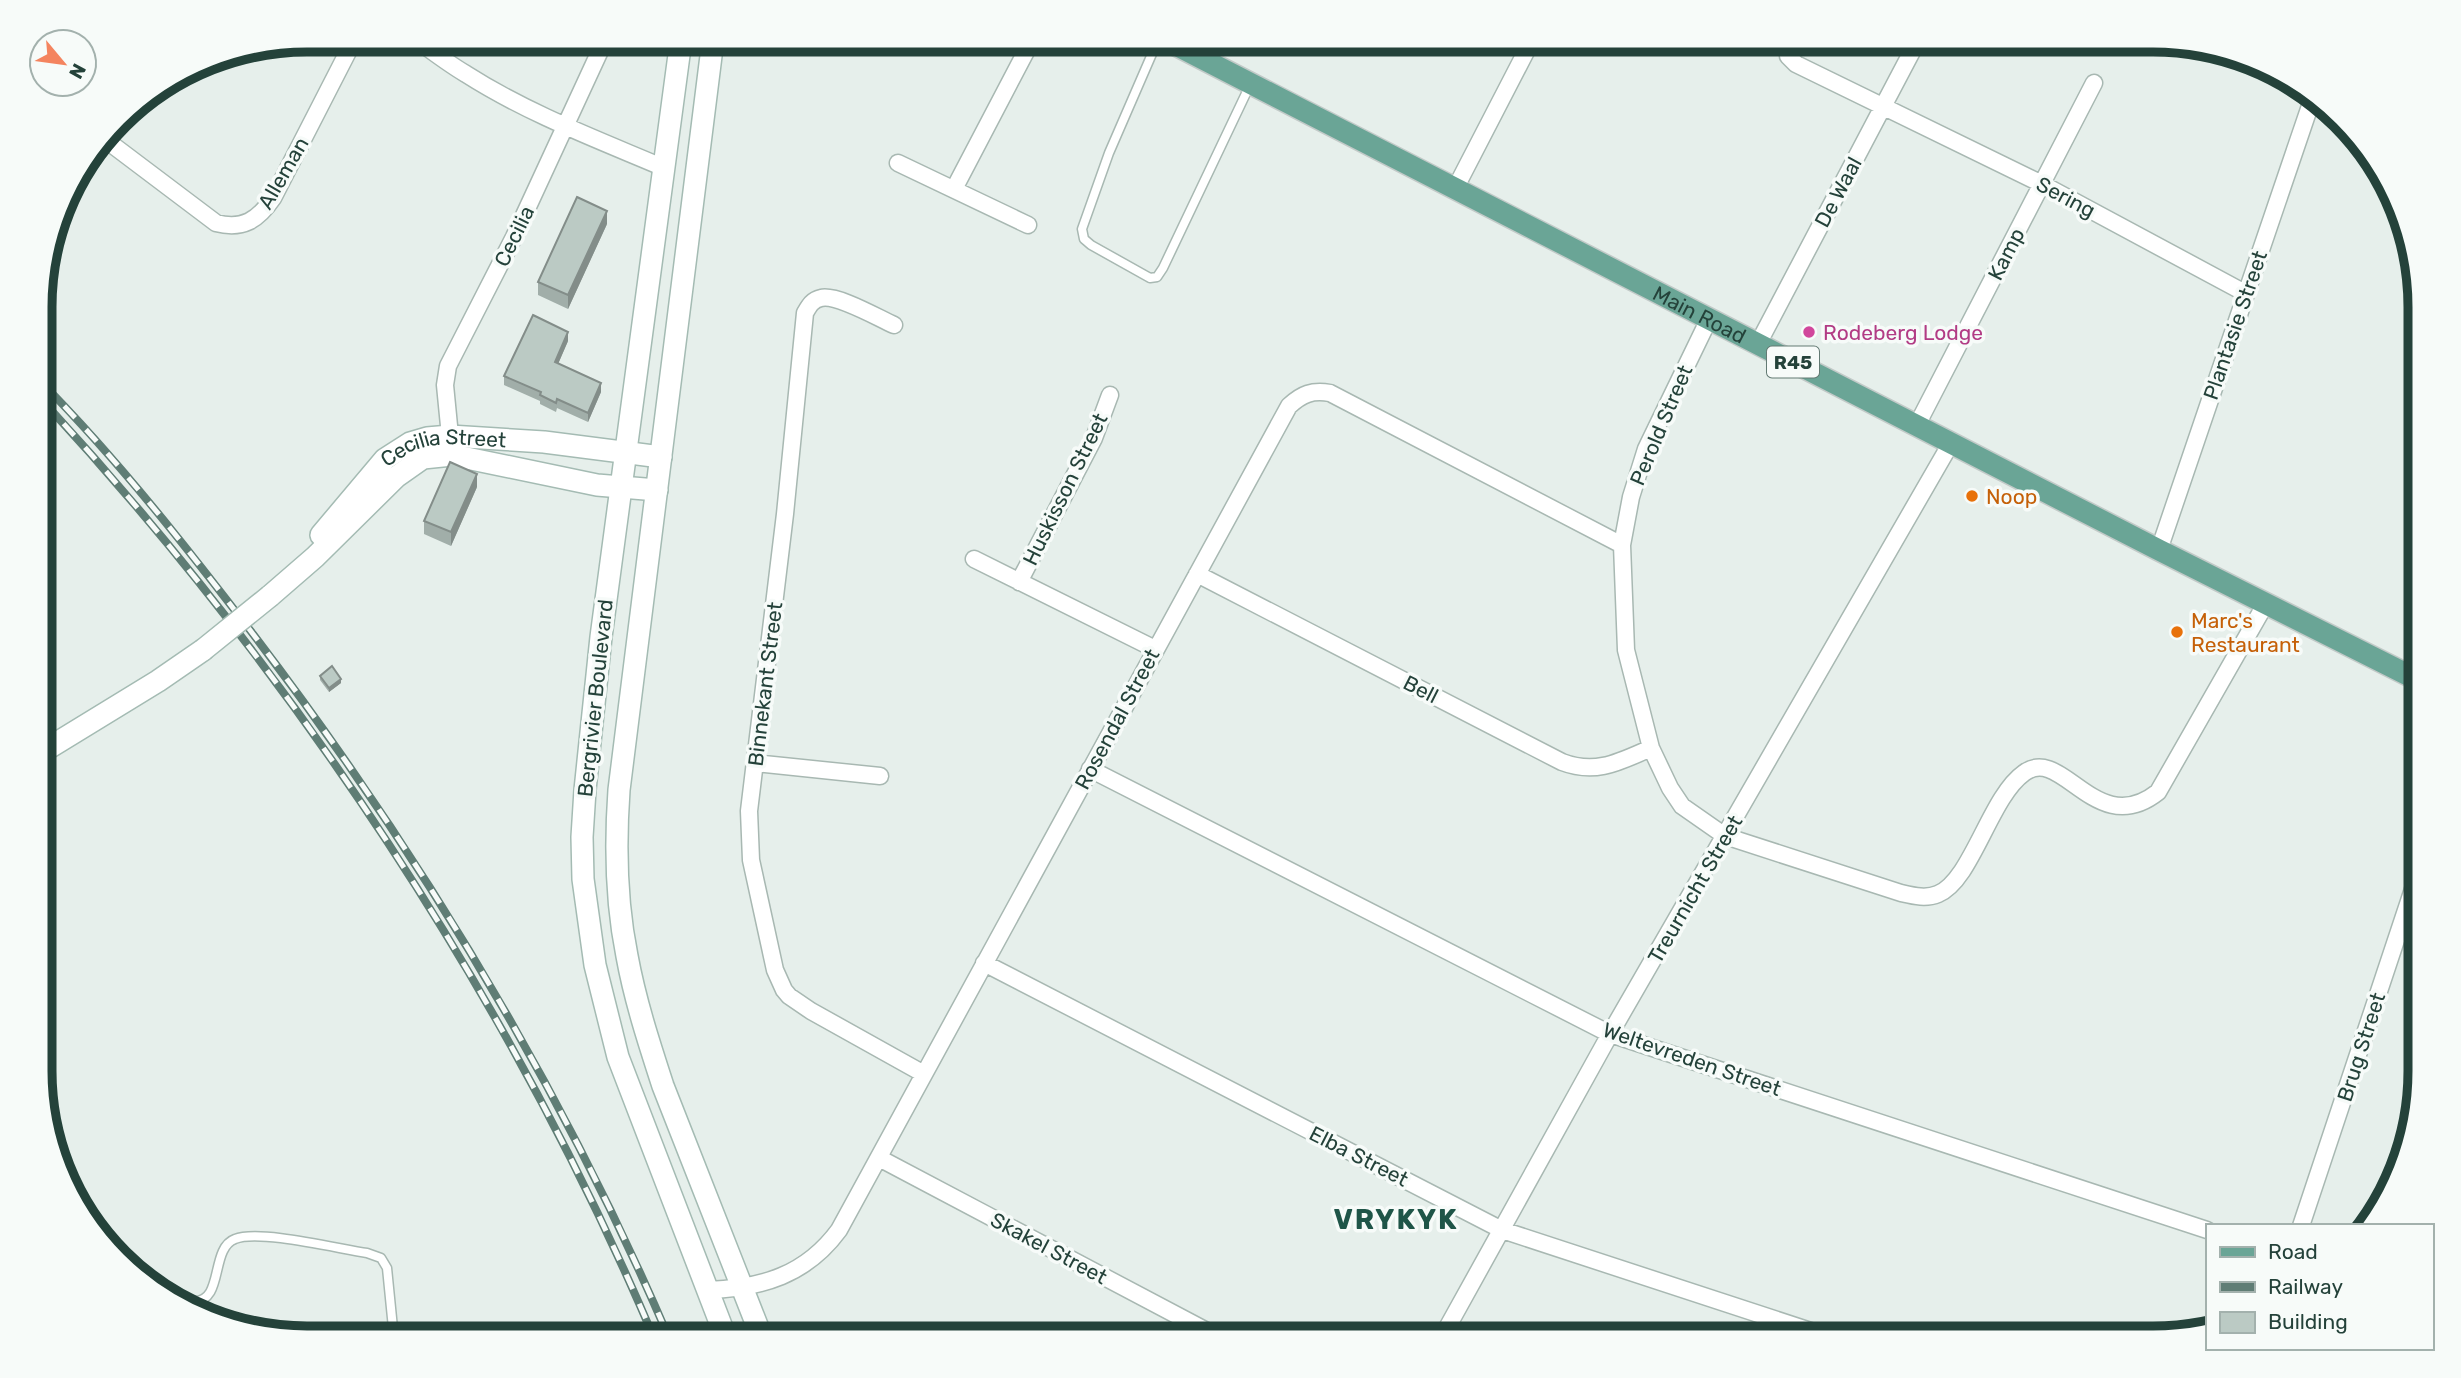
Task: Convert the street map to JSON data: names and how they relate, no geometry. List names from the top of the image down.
{
  "streets": {
    "main road": ["Main Road", "R45"],
    "street": [
      "Alleman",
      "De Waal",
      "Sering",
      "Cecilia",
      "Kamp",
      "Plantasie Street",
      "Perold Street",
      "Cecilia Street",
      "Huskisson Street",
      "Binnekant Street",
      "Bell",
      "Bergrivier Boulevard",
      "Rosendal Street",
      "Treurnicht Street",
      "Brug Street",
      "Weltevreden Street",
      "Elba Street",
      "Skakel Street"
    ]
  },
  "crossings": [
    ["De Waal", "Sering"],
    ["De Waal", "Main Road"],
    ["Sering", "Kamp"],
    ["Sering", "Plantasie Street"],
    ["Cecilia", "Cecilia Street"],
    ["Kamp", "Main Road"],
    ["Main Road", "Plantasie Street"],
    ["Main Road", "Perold Street"],
    ["Main Road", "Treurnicht Street"],
    ["Perold Street", "Bell"],
    ["Perold Street", "Rosendal Street"],
    ["Perold Street", "Treurnicht Street"],
    ["Cecilia Street", "Bergrivier Boulevard"],
    ["Binnekant Street", "Rosendal Street"],
    ["Bell", "Rosendal Street"],
    ["Bergrivier Boulevard", "Rosendal Street"],
    ["Rosendal Street", "Weltevreden Street"],
    ["Rosendal Street", "Elba Street"],
    ["Rosendal Street", "Skakel Street"],
    ["Treurnicht Street", "Weltevreden Street"],
    ["Treurnicht Street", "Elba Street"]
  ],
  "districts": ["VRYKYK"],
  "places": ["Rodeberg Lodge", "Noop", "Marc's Restaurant"],
  "legend": ["Road", "Railway", "Building"],
  "north": "bottom right"
}
